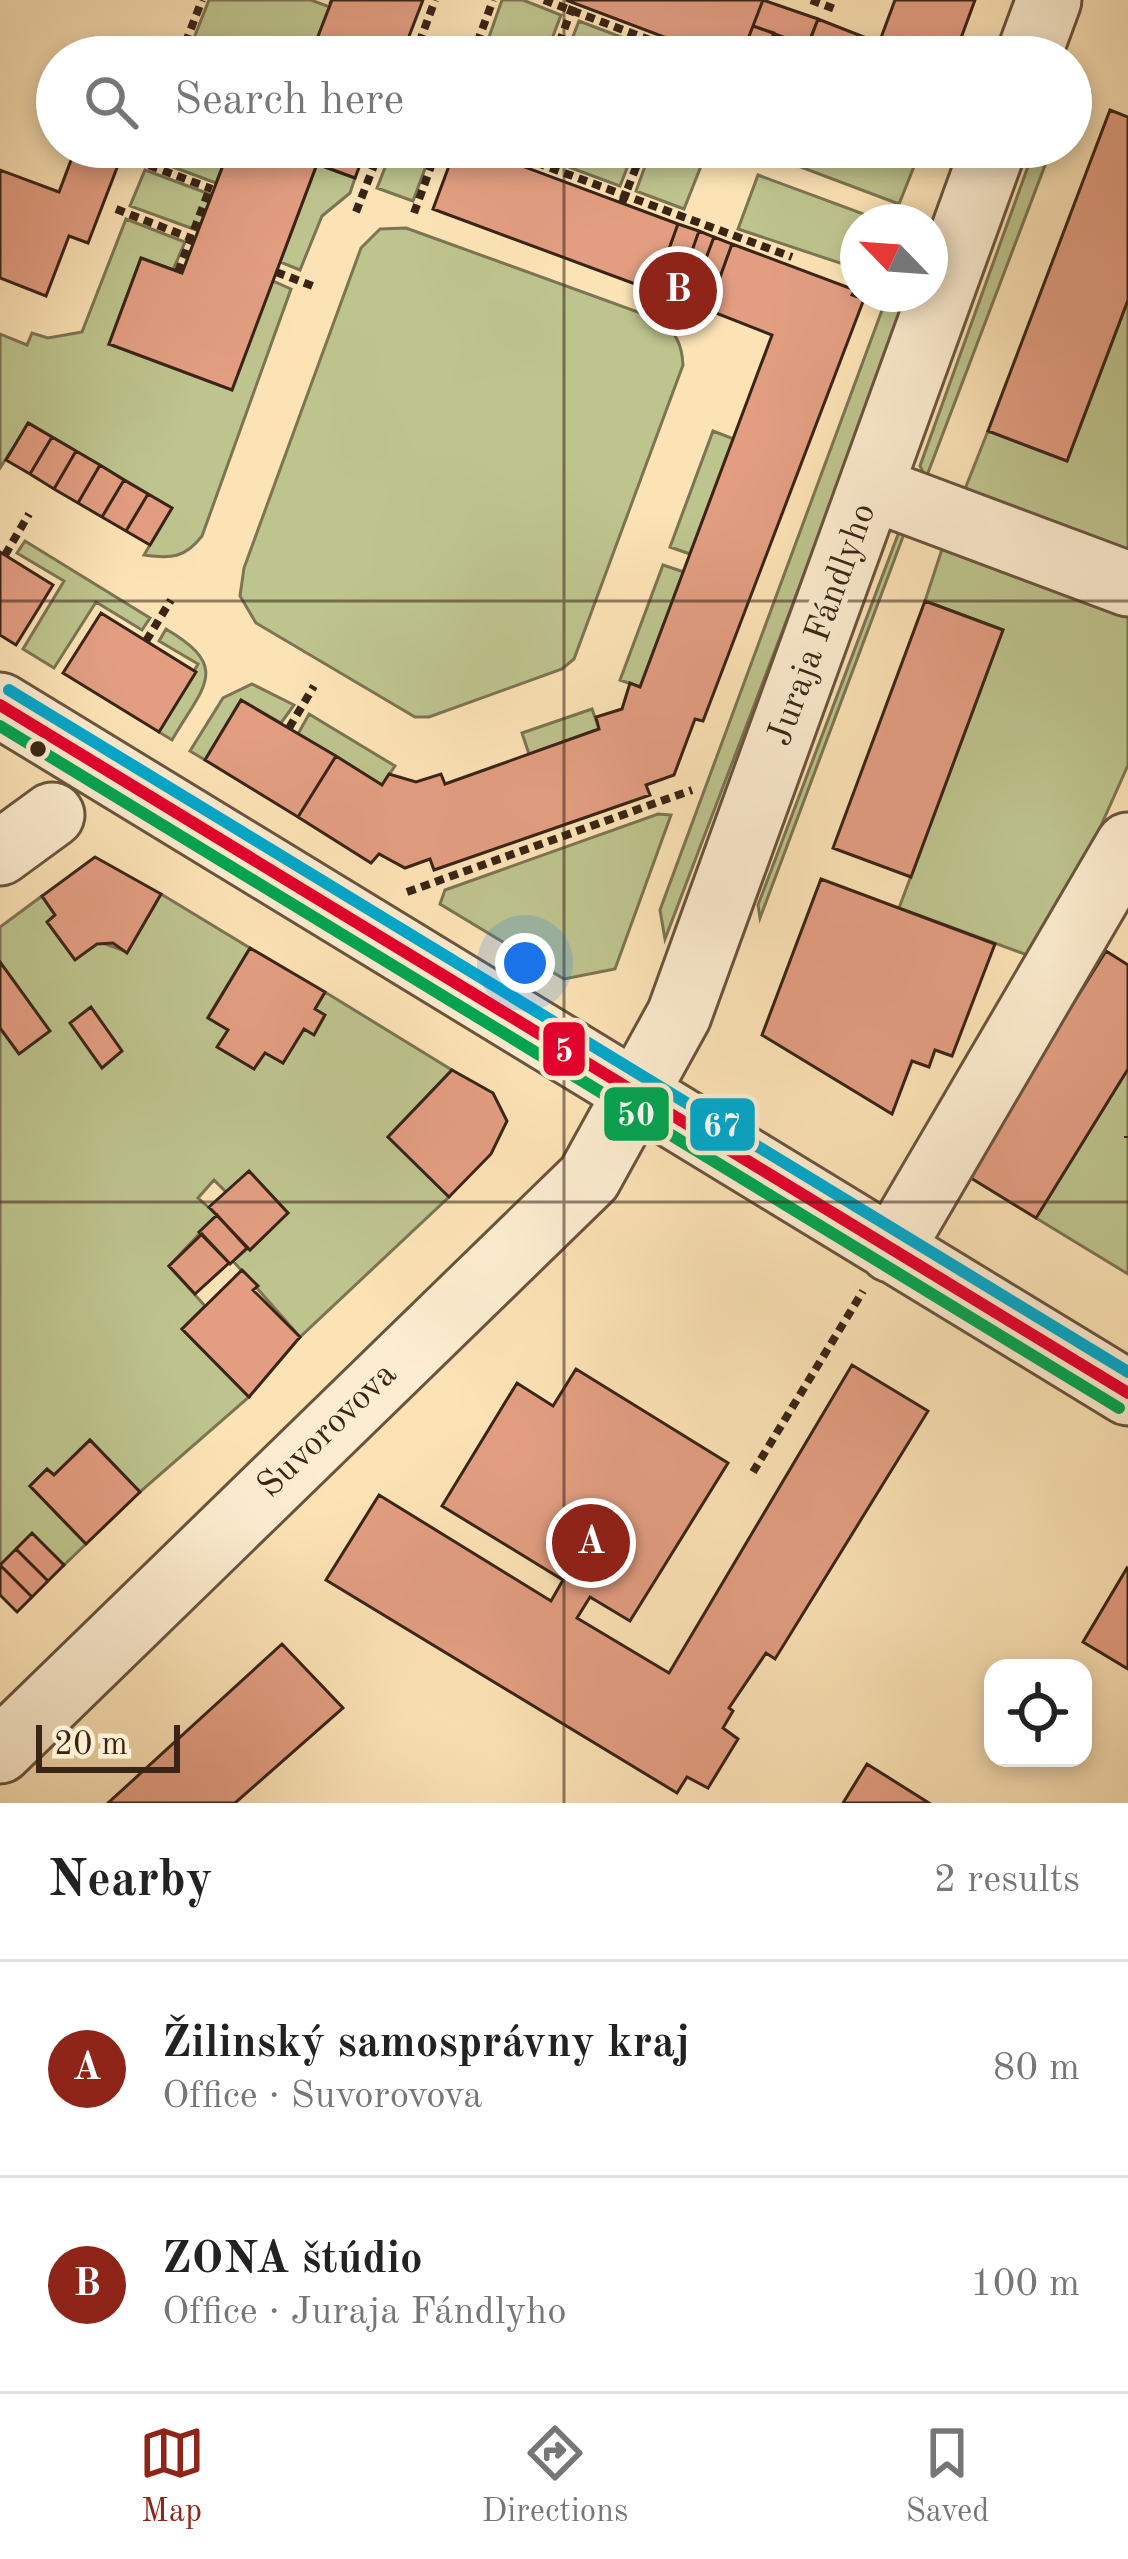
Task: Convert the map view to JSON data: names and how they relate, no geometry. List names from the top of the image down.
{
  "streets": {
    "street": ["Juraja Fándlyho", "Suvorovova"]
  },
  "crossings": [
    ["Juraja Fándlyho", "Suvorovova"]
  ],
  "lines": ["transit line 67", "transit line 5", "transit line 50"],
  "scale_bar": "20 m",
  "north": "top left",
  "page": {
    "search": "Search here",
    "pins": ["B", "A"],
    "scale": "20 m",
    "heading": ["Nearby", "2 results"],
    "list": [
      {
        "mark": "A",
        "name": "Žilinský samosprávny kraj",
        "note": "Office · Suvorovova",
        "value": "80 m"
      },
      {
        "mark": "B",
        "name": "ZONA štúdio",
        "note": "Office · Juraja Fándlyho",
        "value": "100 m"
      }
    ],
    "nav": ["Map", "Directions", "Saved"]
  }
}
